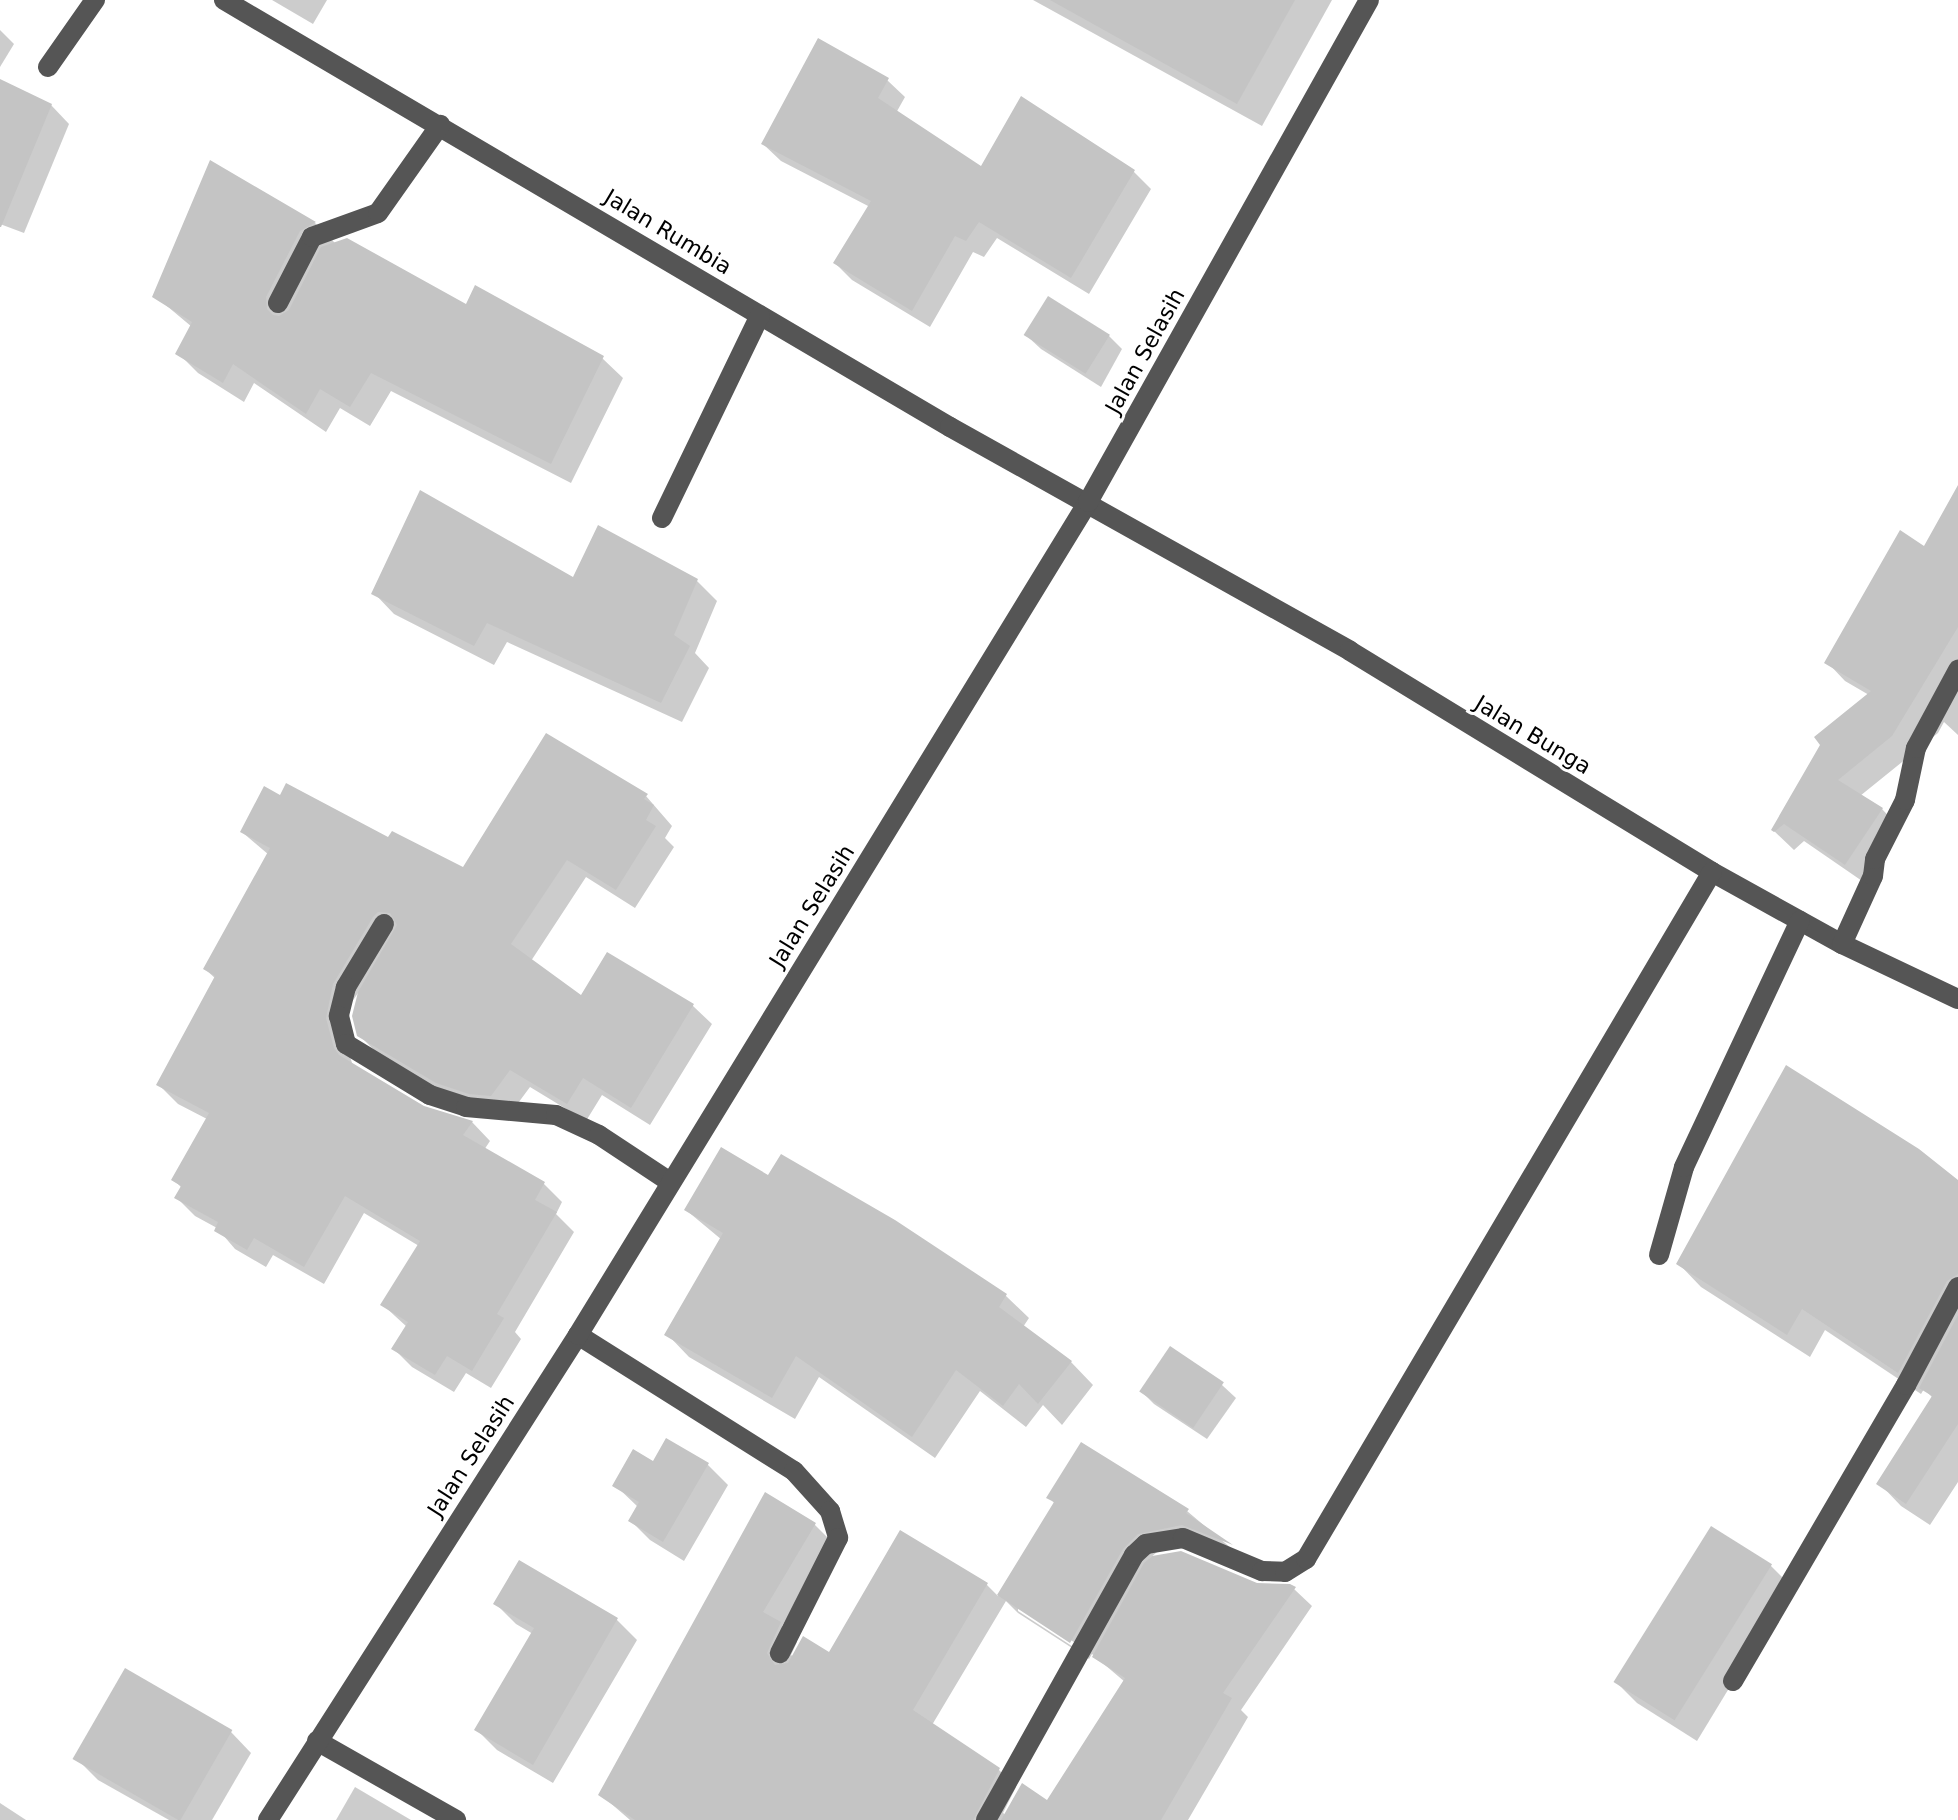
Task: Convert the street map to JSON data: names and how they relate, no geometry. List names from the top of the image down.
{
  "streets": {
    "street": ["Jalan Rumbia", "Jalan Selasih", "Jalan Bunga"]
  },
  "crossings": [
    ["Jalan Rumbia", "Jalan Selasih"],
    ["Jalan Rumbia", "Jalan Bunga"],
    ["Jalan Selasih", "Jalan Bunga"]
  ]
}
